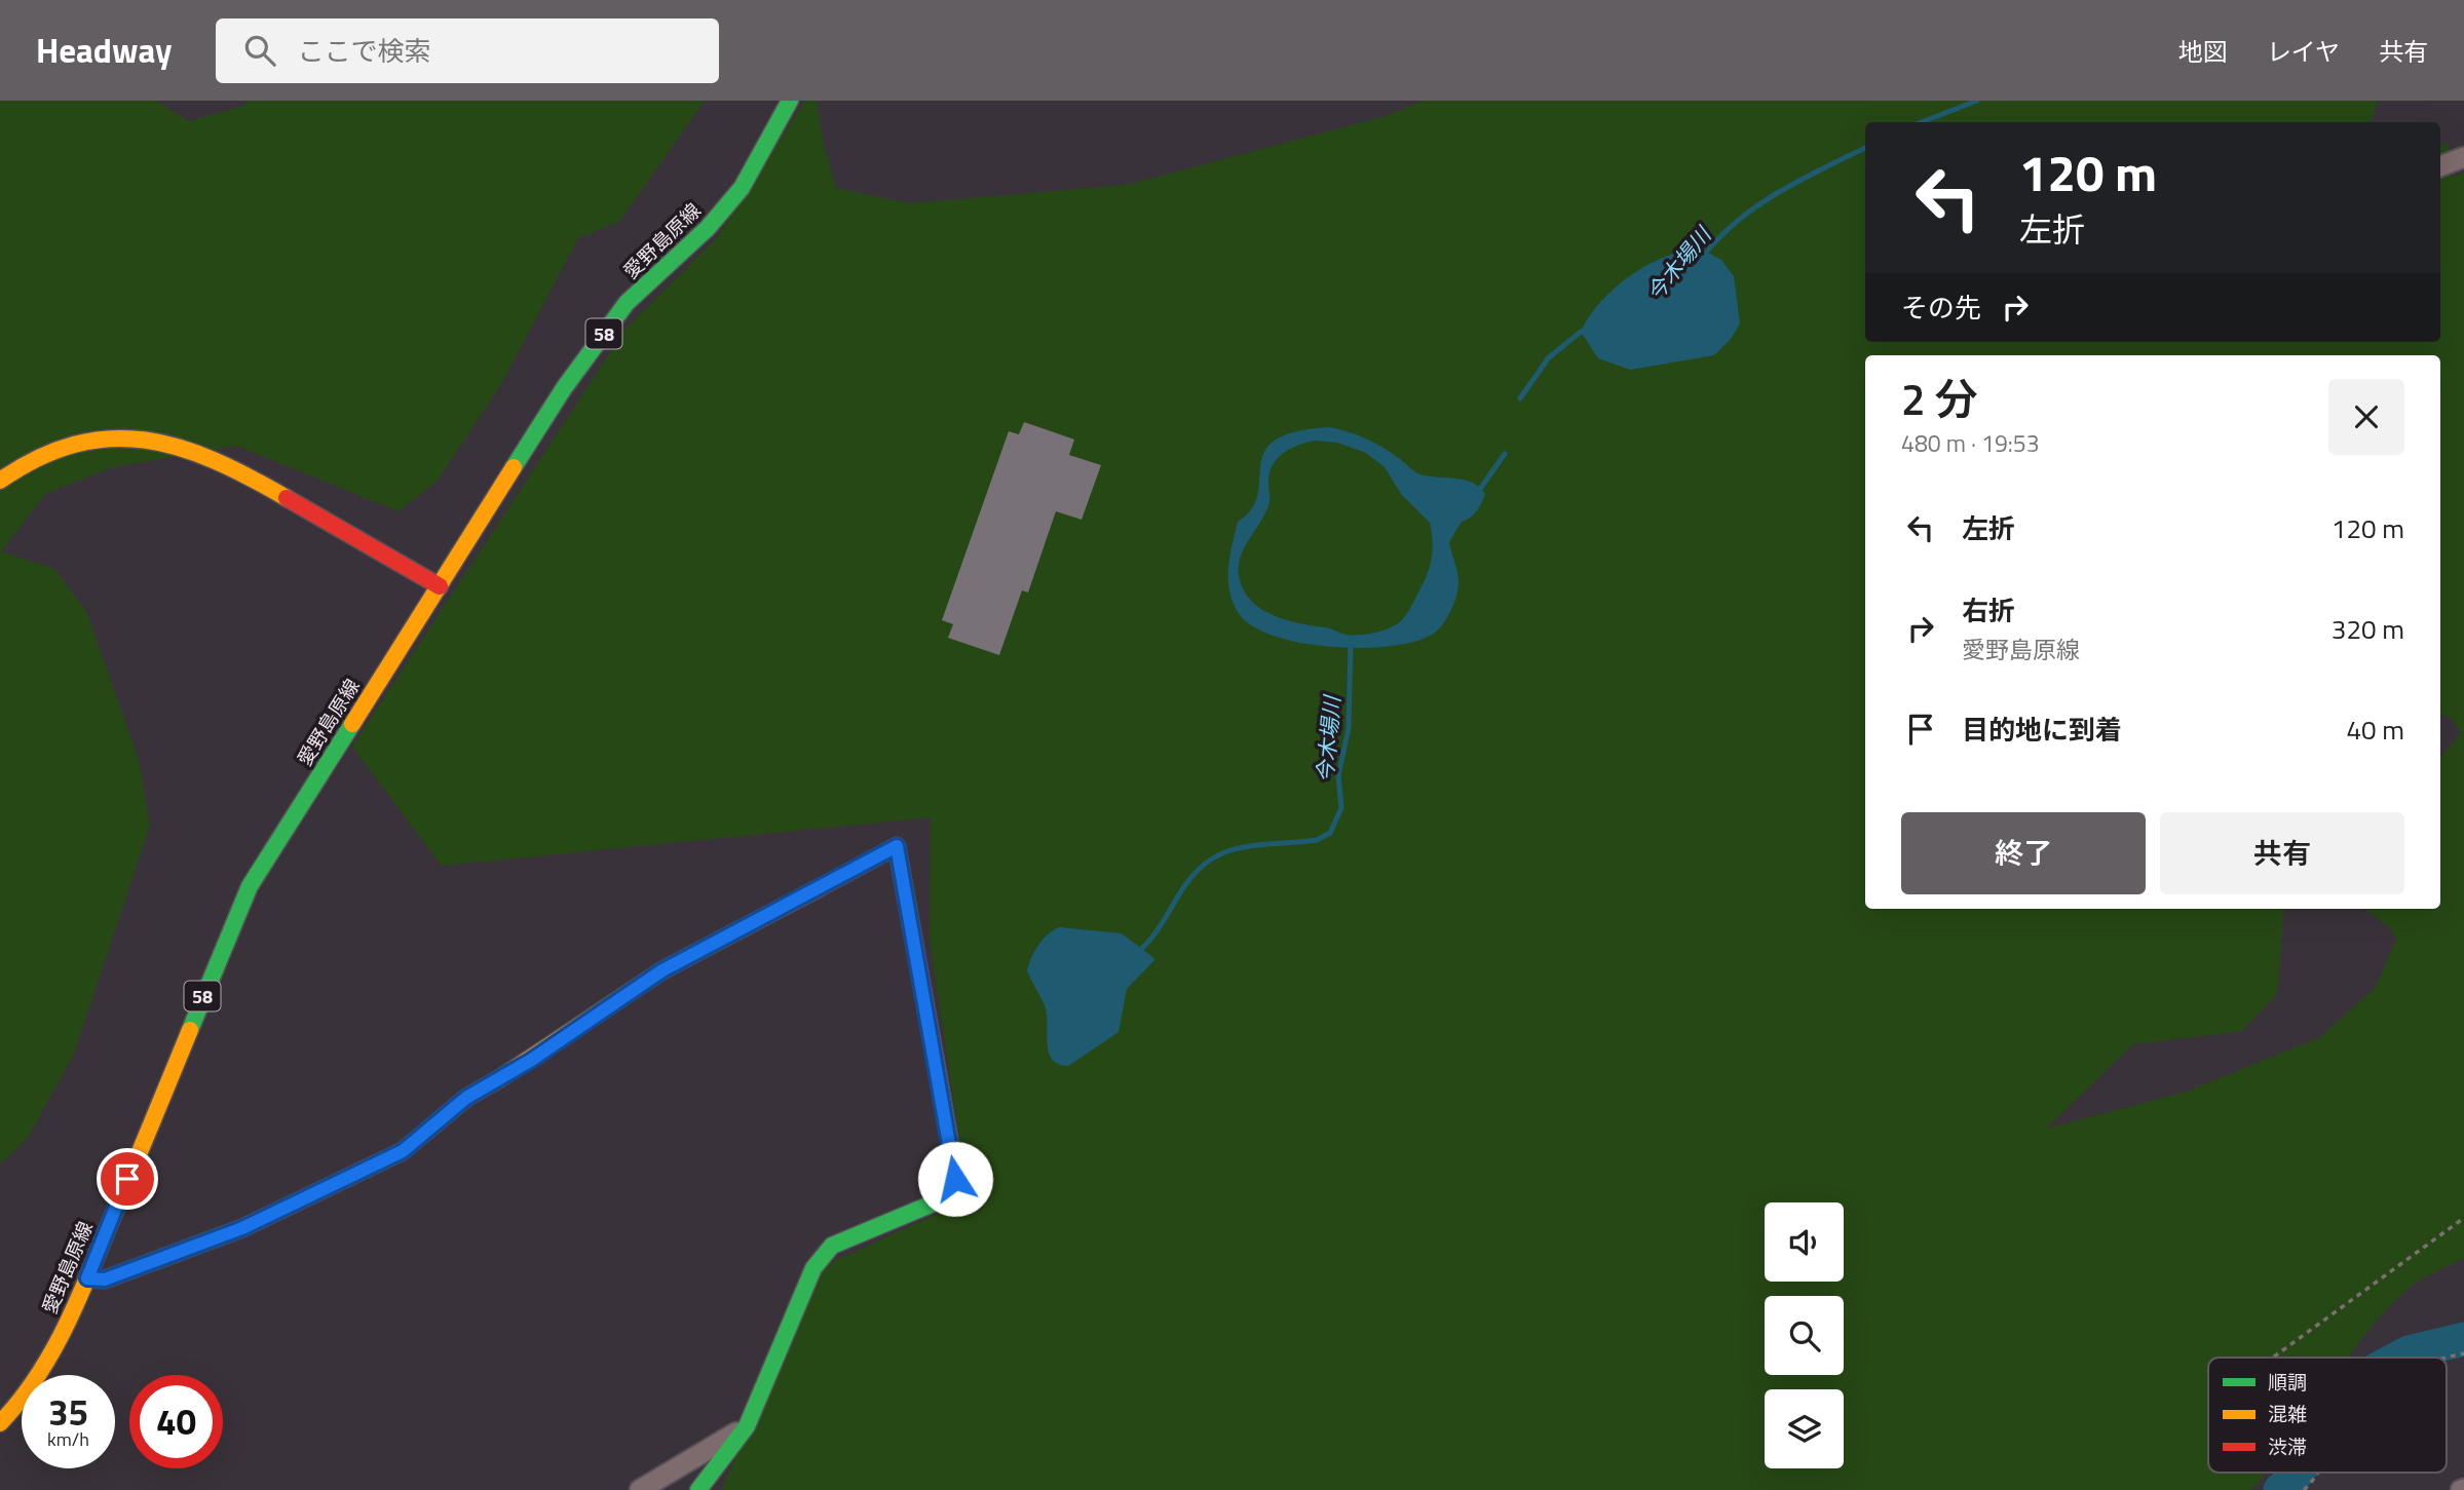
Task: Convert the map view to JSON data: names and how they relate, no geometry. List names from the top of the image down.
{
  "streets": {
    "street": ["愛野島原線", "58"]
  },
  "water": ["今木場川"],
  "legend": ["順調", "混雑", "渋滞"],
  "page": {
    "header": "Headway",
    "search": "ここで検索",
    "nav": ["地図", "レイヤ", "共有"],
    "turn": ["120 m", "左折"],
    "then": "その先",
    "heading": ["2 分", "480 m · 19:53"],
    "list": [
      {
        "name": "左折",
        "value": "120 m"
      },
      {
        "name": "右折",
        "note": "愛野島原線",
        "value": "320 m"
      },
      {
        "name": "目的地に到着",
        "value": "40 m"
      }
    ],
    "buttons": ["終了", "共有"],
    "speed": "35 km/h",
    "limit": "40"
  }
}
